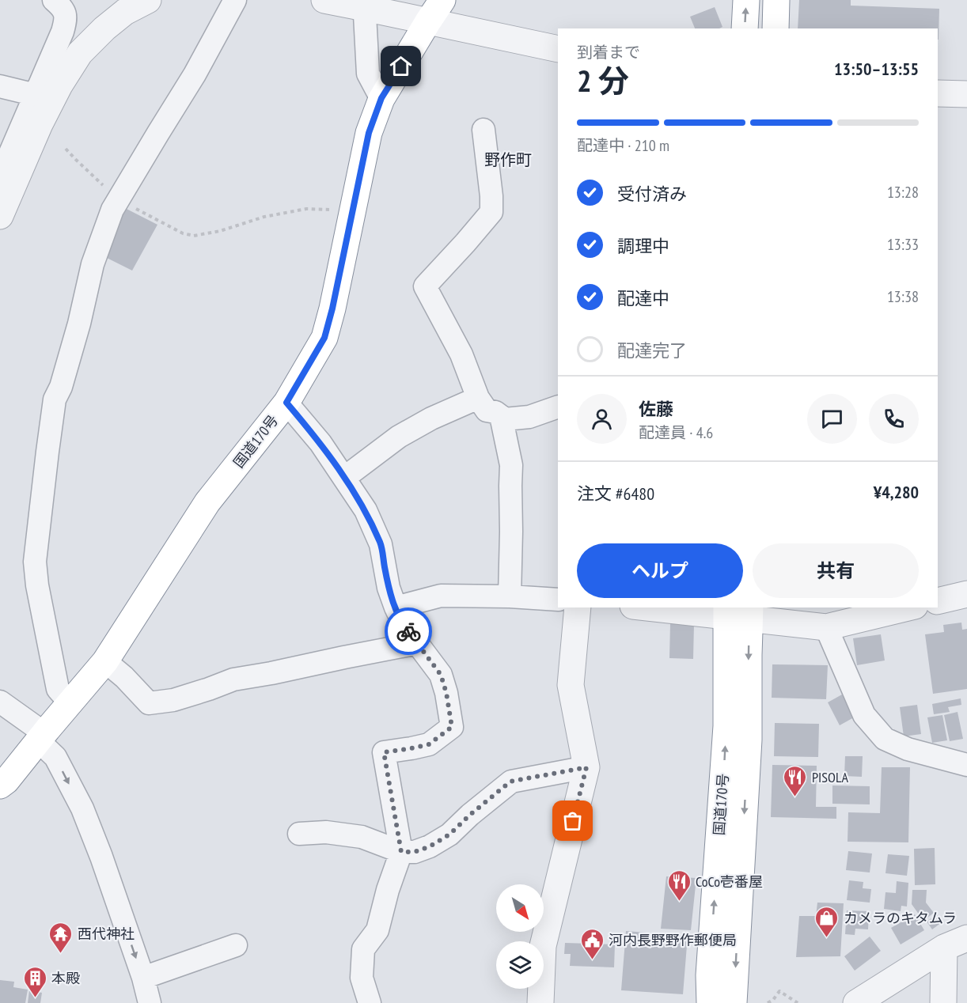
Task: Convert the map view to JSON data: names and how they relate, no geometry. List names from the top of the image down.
{
  "streets": {
    "highway": ["国道170号"]
  },
  "districts": ["野作町"],
  "places": {
    "restaurant": ["PISOLA", "CoCo壱番屋"],
    "shop": ["カメラのキタムラ"],
    "temple": ["西代神社"],
    "public building": ["河内長野野作郵便局"],
    "building": ["本殿"]
  },
  "north": "bottom right",
  "page": {
    "heading": ["2 分", "到着まで", "13:50–13:55"],
    "panel": [
      "佐藤",
      "配達員 · 4.6",
      "注文 #6480",
      "¥4,280"
    ],
    "bar": "配達中 · 210 m",
    "list": [
      ["受付済み", "13:28"],
      ["調理中", "13:33"],
      ["配達中", "13:38"],
      "配達完了"
    ],
    "buttons": ["ヘルプ", "共有"]
  }
}
